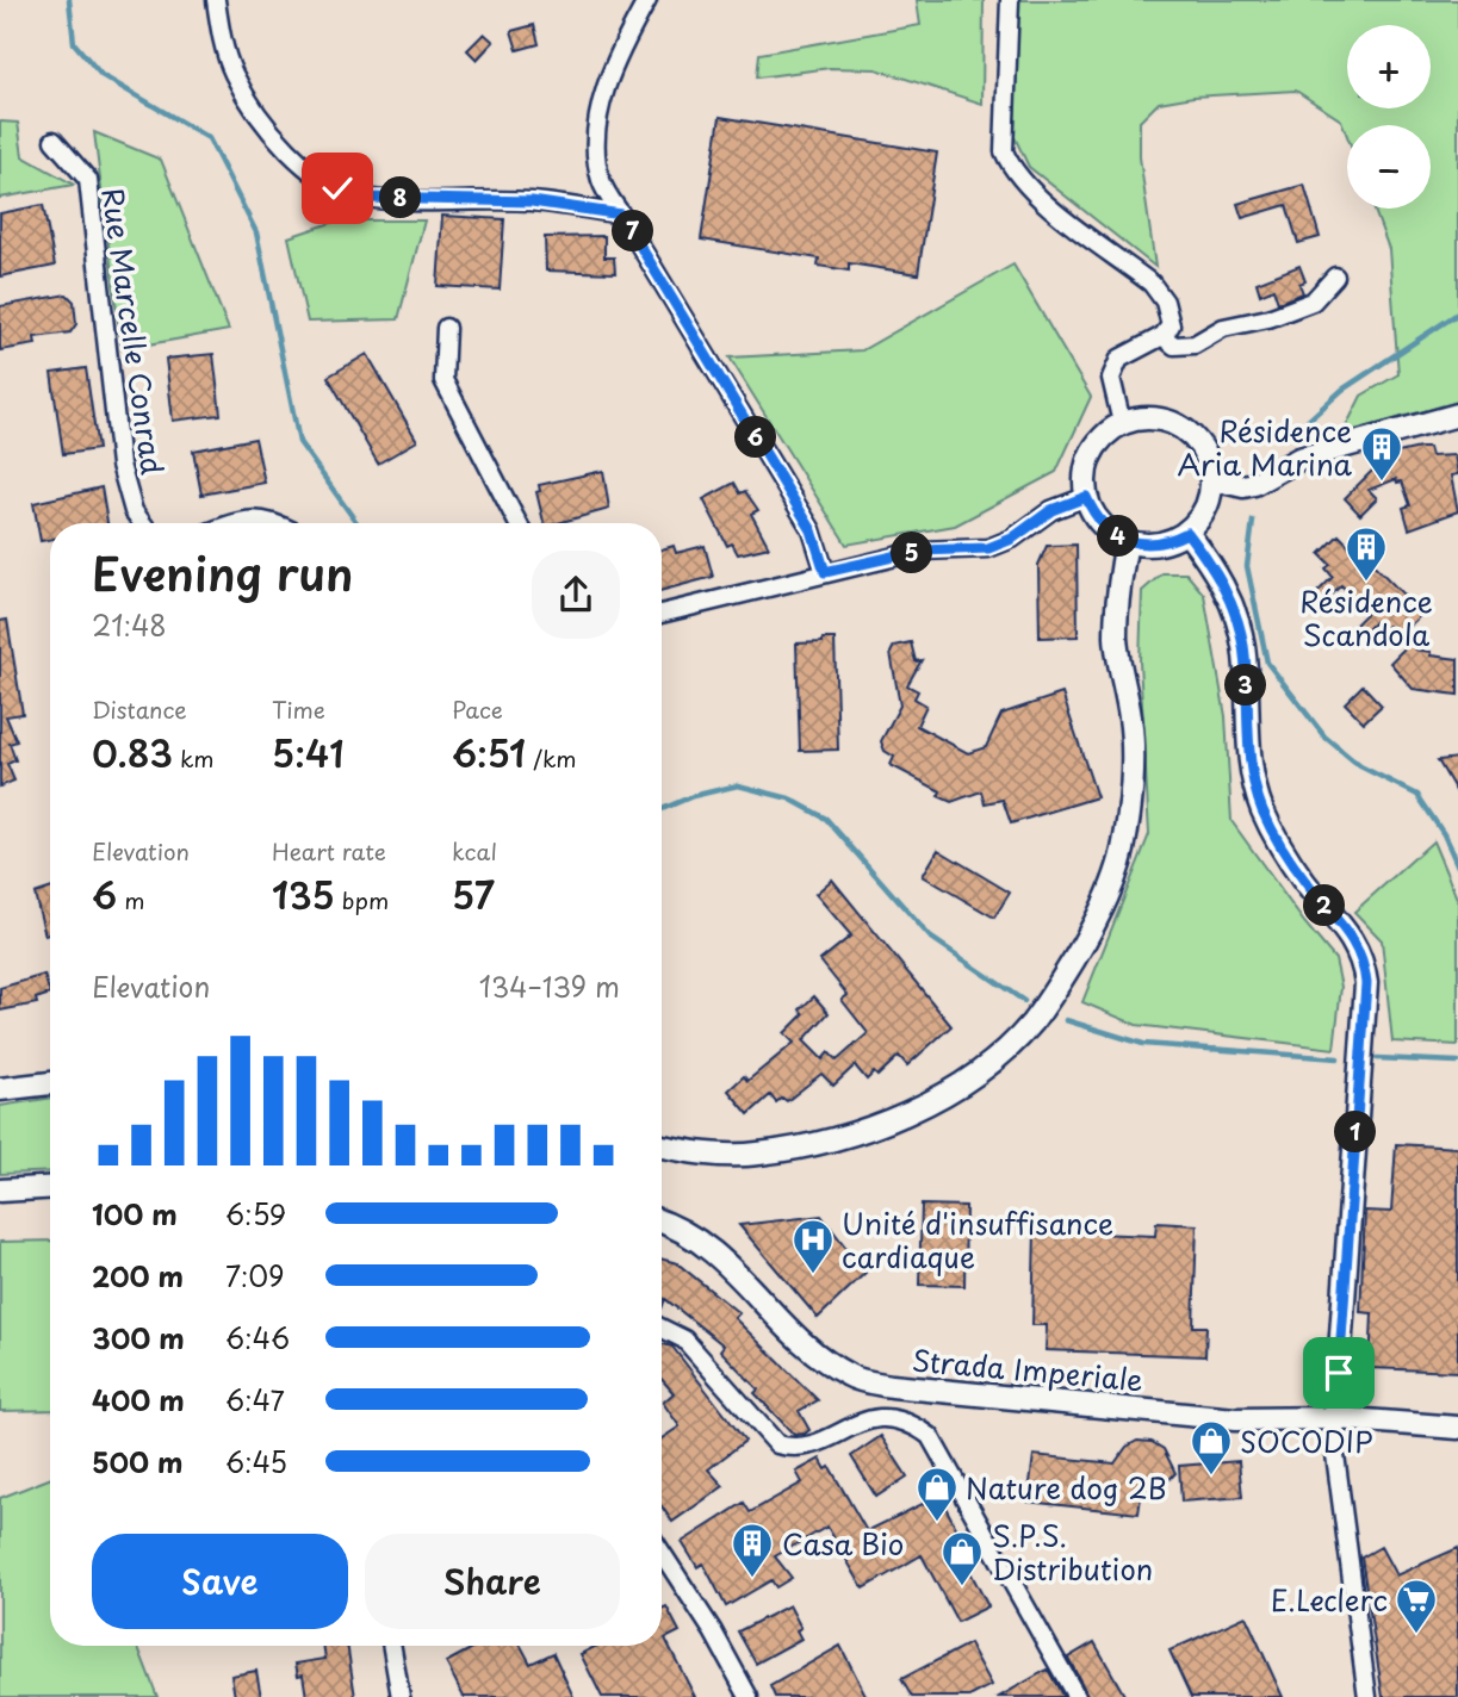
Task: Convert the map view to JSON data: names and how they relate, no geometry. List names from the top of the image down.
{
  "streets": {
    "street": ["Rue Marcelle Conrad", "Strada Imperiale"]
  },
  "places": {
    "building": ["Résidence Aria Marina", "Résidence Scandola", "Casa Bio"],
    "hospital": ["Unité d'insuffisance cardiaque"],
    "shop": ["SOCODIP", "Nature dog 2B", "S.P.S. Distribution"],
    "supermarket": ["E.Leclerc"]
  },
  "page": {
    "map_buttons": ["+", "−"],
    "pins": [
      "8",
      "7",
      "6",
      "4",
      "5",
      "3",
      "2",
      "1"
    ],
    "heading": ["Evening run", "21:48"],
    "stats": [
      ["Distance", "0.83 km"],
      ["Time", "5:41"],
      ["Pace", "6:51 /km"],
      ["Elevation", "6 m"],
      ["Heart rate", "135 bpm"],
      ["kcal", "57"]
    ],
    "chart": ["Elevation", "134–139 m"],
    "list": [
      {
        "name": "100 m",
        "note": "6:59"
      },
      {
        "name": "200 m",
        "note": "7:09"
      },
      {
        "name": "300 m",
        "note": "6:46"
      },
      {
        "name": "400 m",
        "note": "6:47"
      },
      {
        "name": "500 m",
        "note": "6:45"
      }
    ],
    "buttons": ["Save", "Share"]
  }
}
